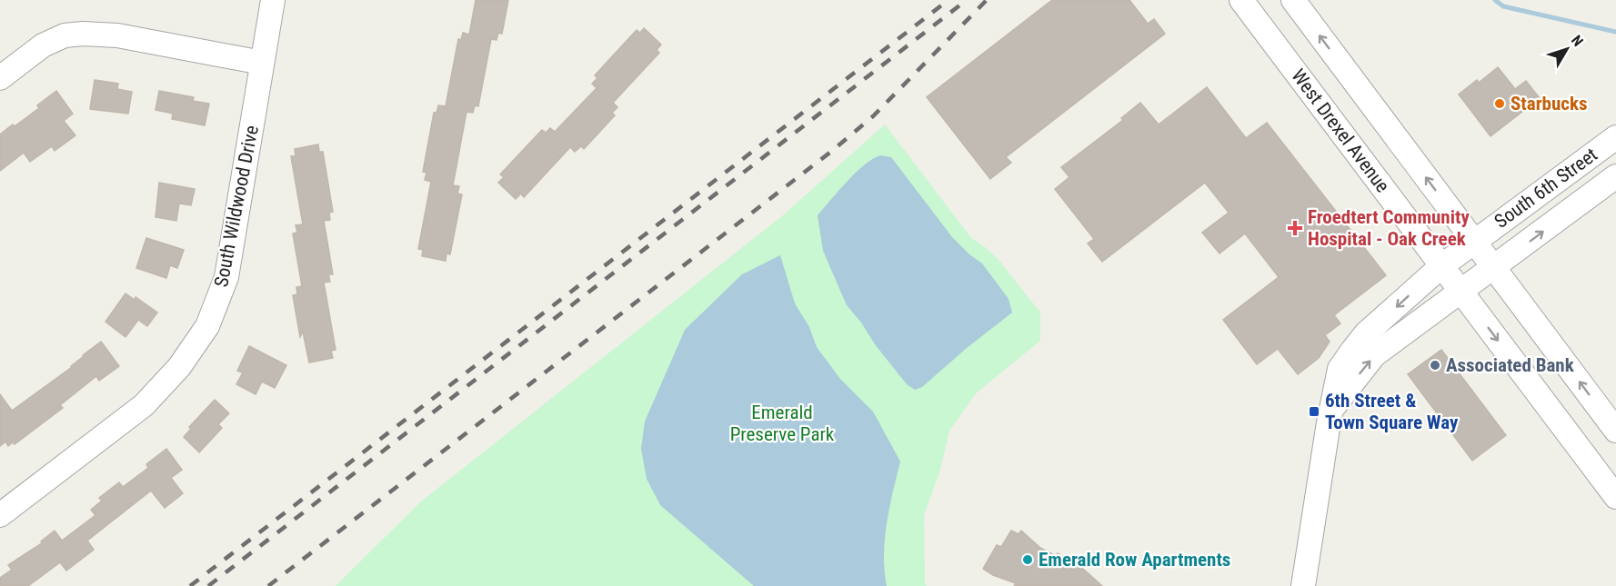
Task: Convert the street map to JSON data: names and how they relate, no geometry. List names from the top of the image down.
{
  "streets": {
    "street": ["West Drexel Avenue", "South 6th Street", "South Wildwood Drive"]
  },
  "crossings": [
    ["West Drexel Avenue", "South 6th Street"]
  ],
  "parks": ["Emerald Preserve Park"],
  "places": {
    "other": ["Starbucks", "Associated Bank", "Emerald Row Apartments"],
    "health": ["Froedtert Community Hospital - Oak Creek"],
    "transit": ["6th Street & Town Square Way"]
  },
  "north": "top right"
}
